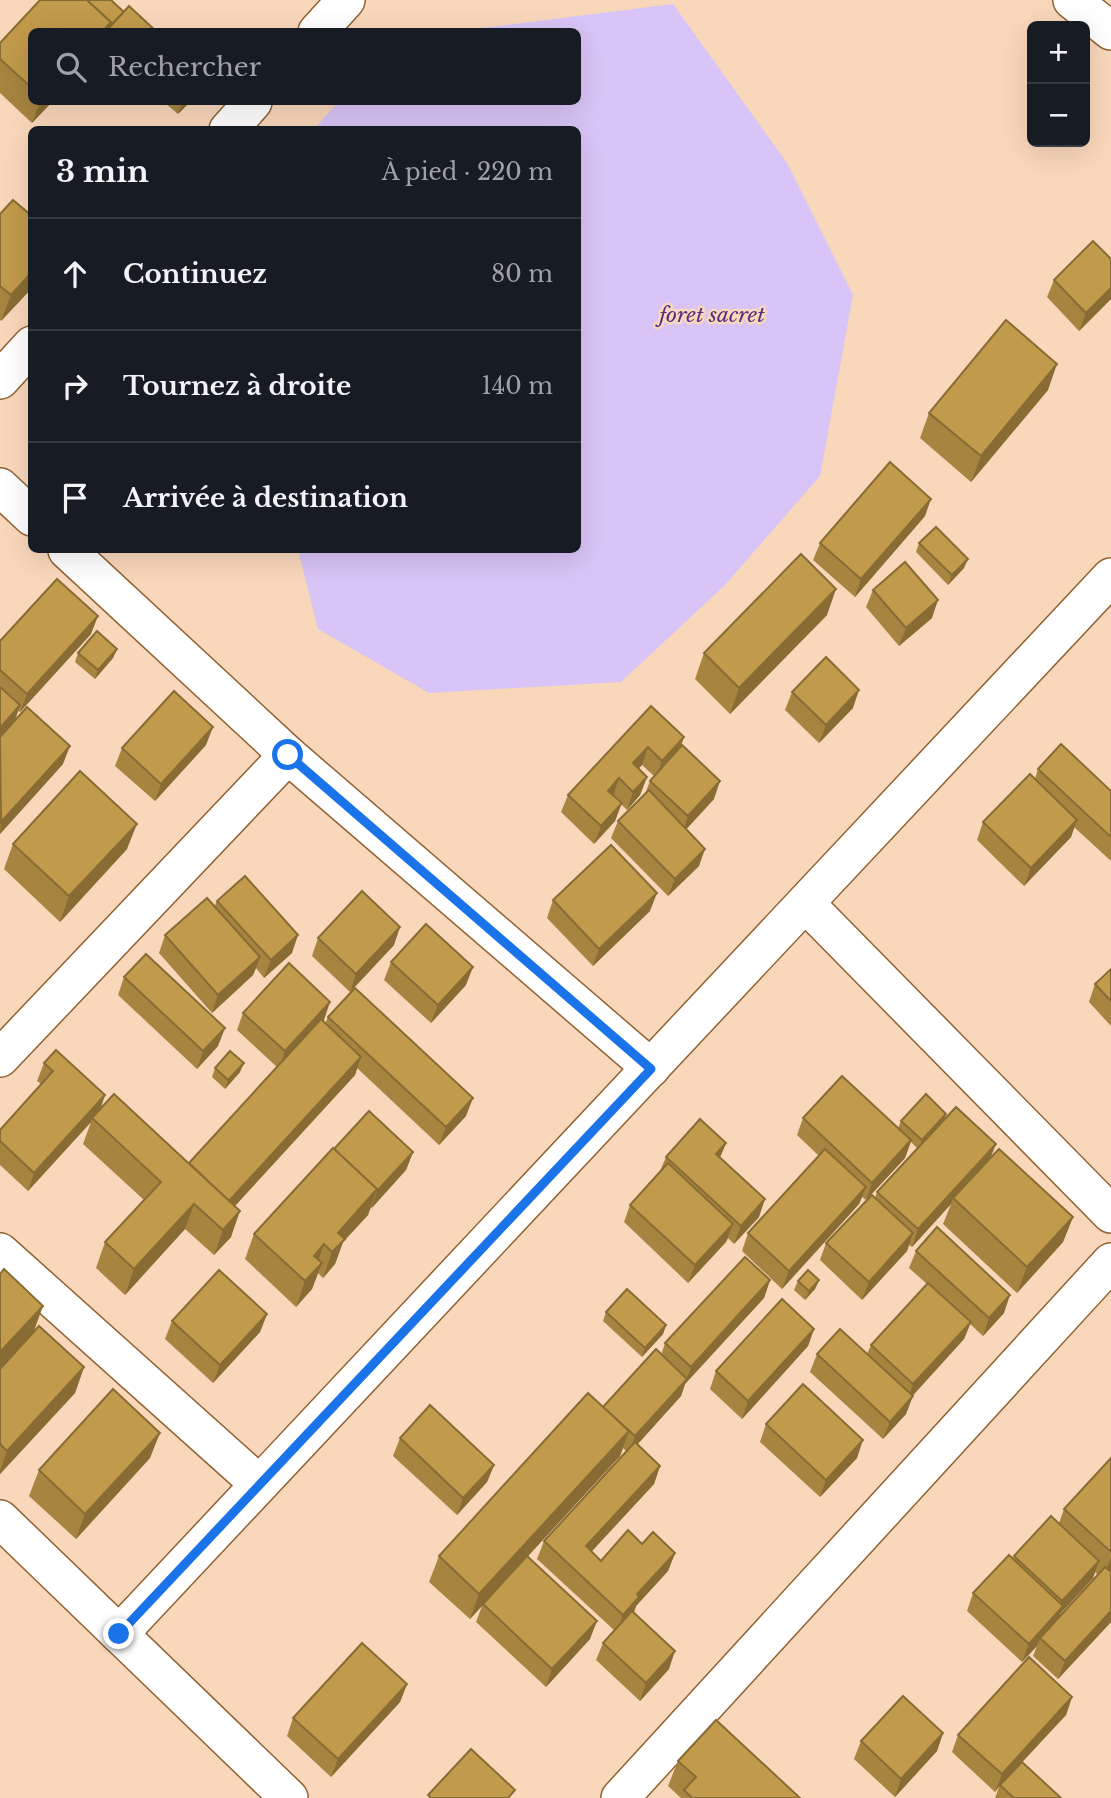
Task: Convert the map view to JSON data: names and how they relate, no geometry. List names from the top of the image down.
{
  "parks": ["foret sacret"],
  "page": {
    "map_buttons": ["+", "−"],
    "search": "Rechercher",
    "heading": ["3 min", "À pied · 220 m"],
    "list": [
      ["Continuez", "80 m"],
      ["Tournez à droite", "140 m"],
      "Arrivée à destination"
    ]
  }
}
